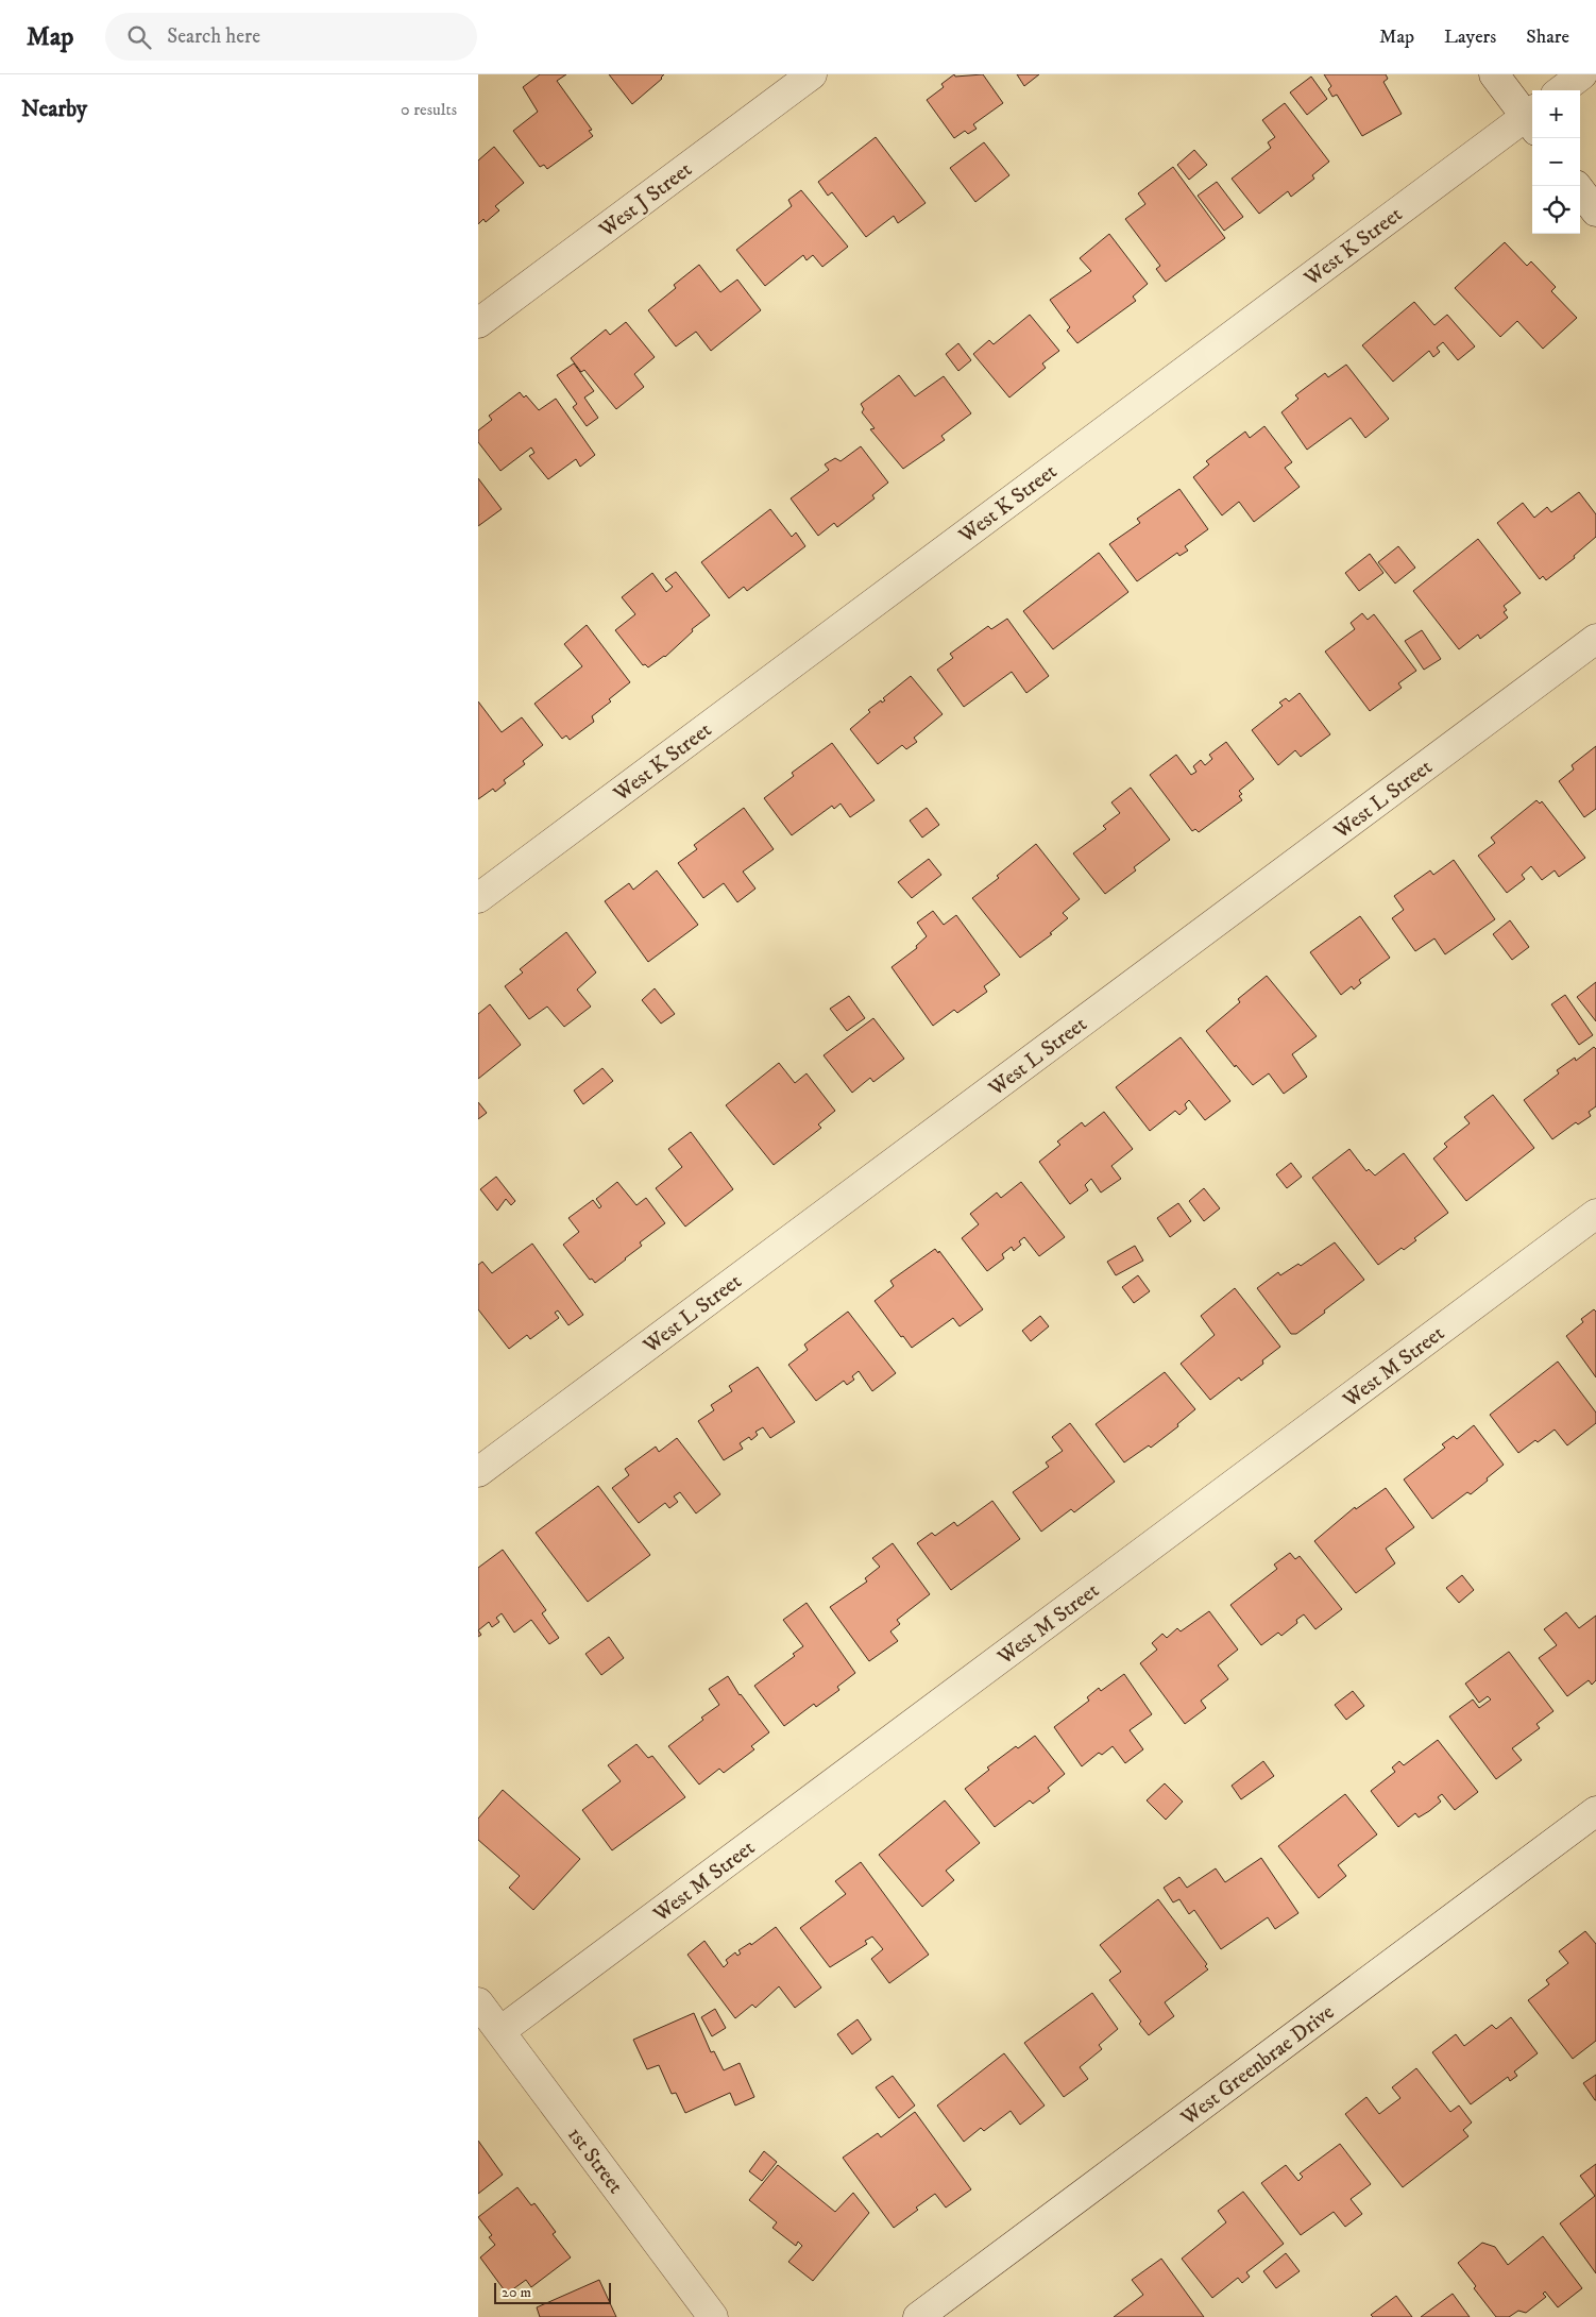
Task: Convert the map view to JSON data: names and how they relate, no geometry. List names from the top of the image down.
{
  "streets": {
    "street": [
      "West J Street",
      "West K Street",
      "West L Street",
      "West M Street",
      "West Greenbrae Drive",
      "1st Street"
    ]
  },
  "crossings": [
    ["West M Street", "1st Street"]
  ],
  "scale_bar": "20 m",
  "page": {
    "header": "Map",
    "search": "Search here",
    "nav": ["Map", "Layers", "Share"],
    "heading": ["Nearby", "0 results"],
    "map_buttons": ["+", "−"],
    "scale": "20 m"
  }
}
